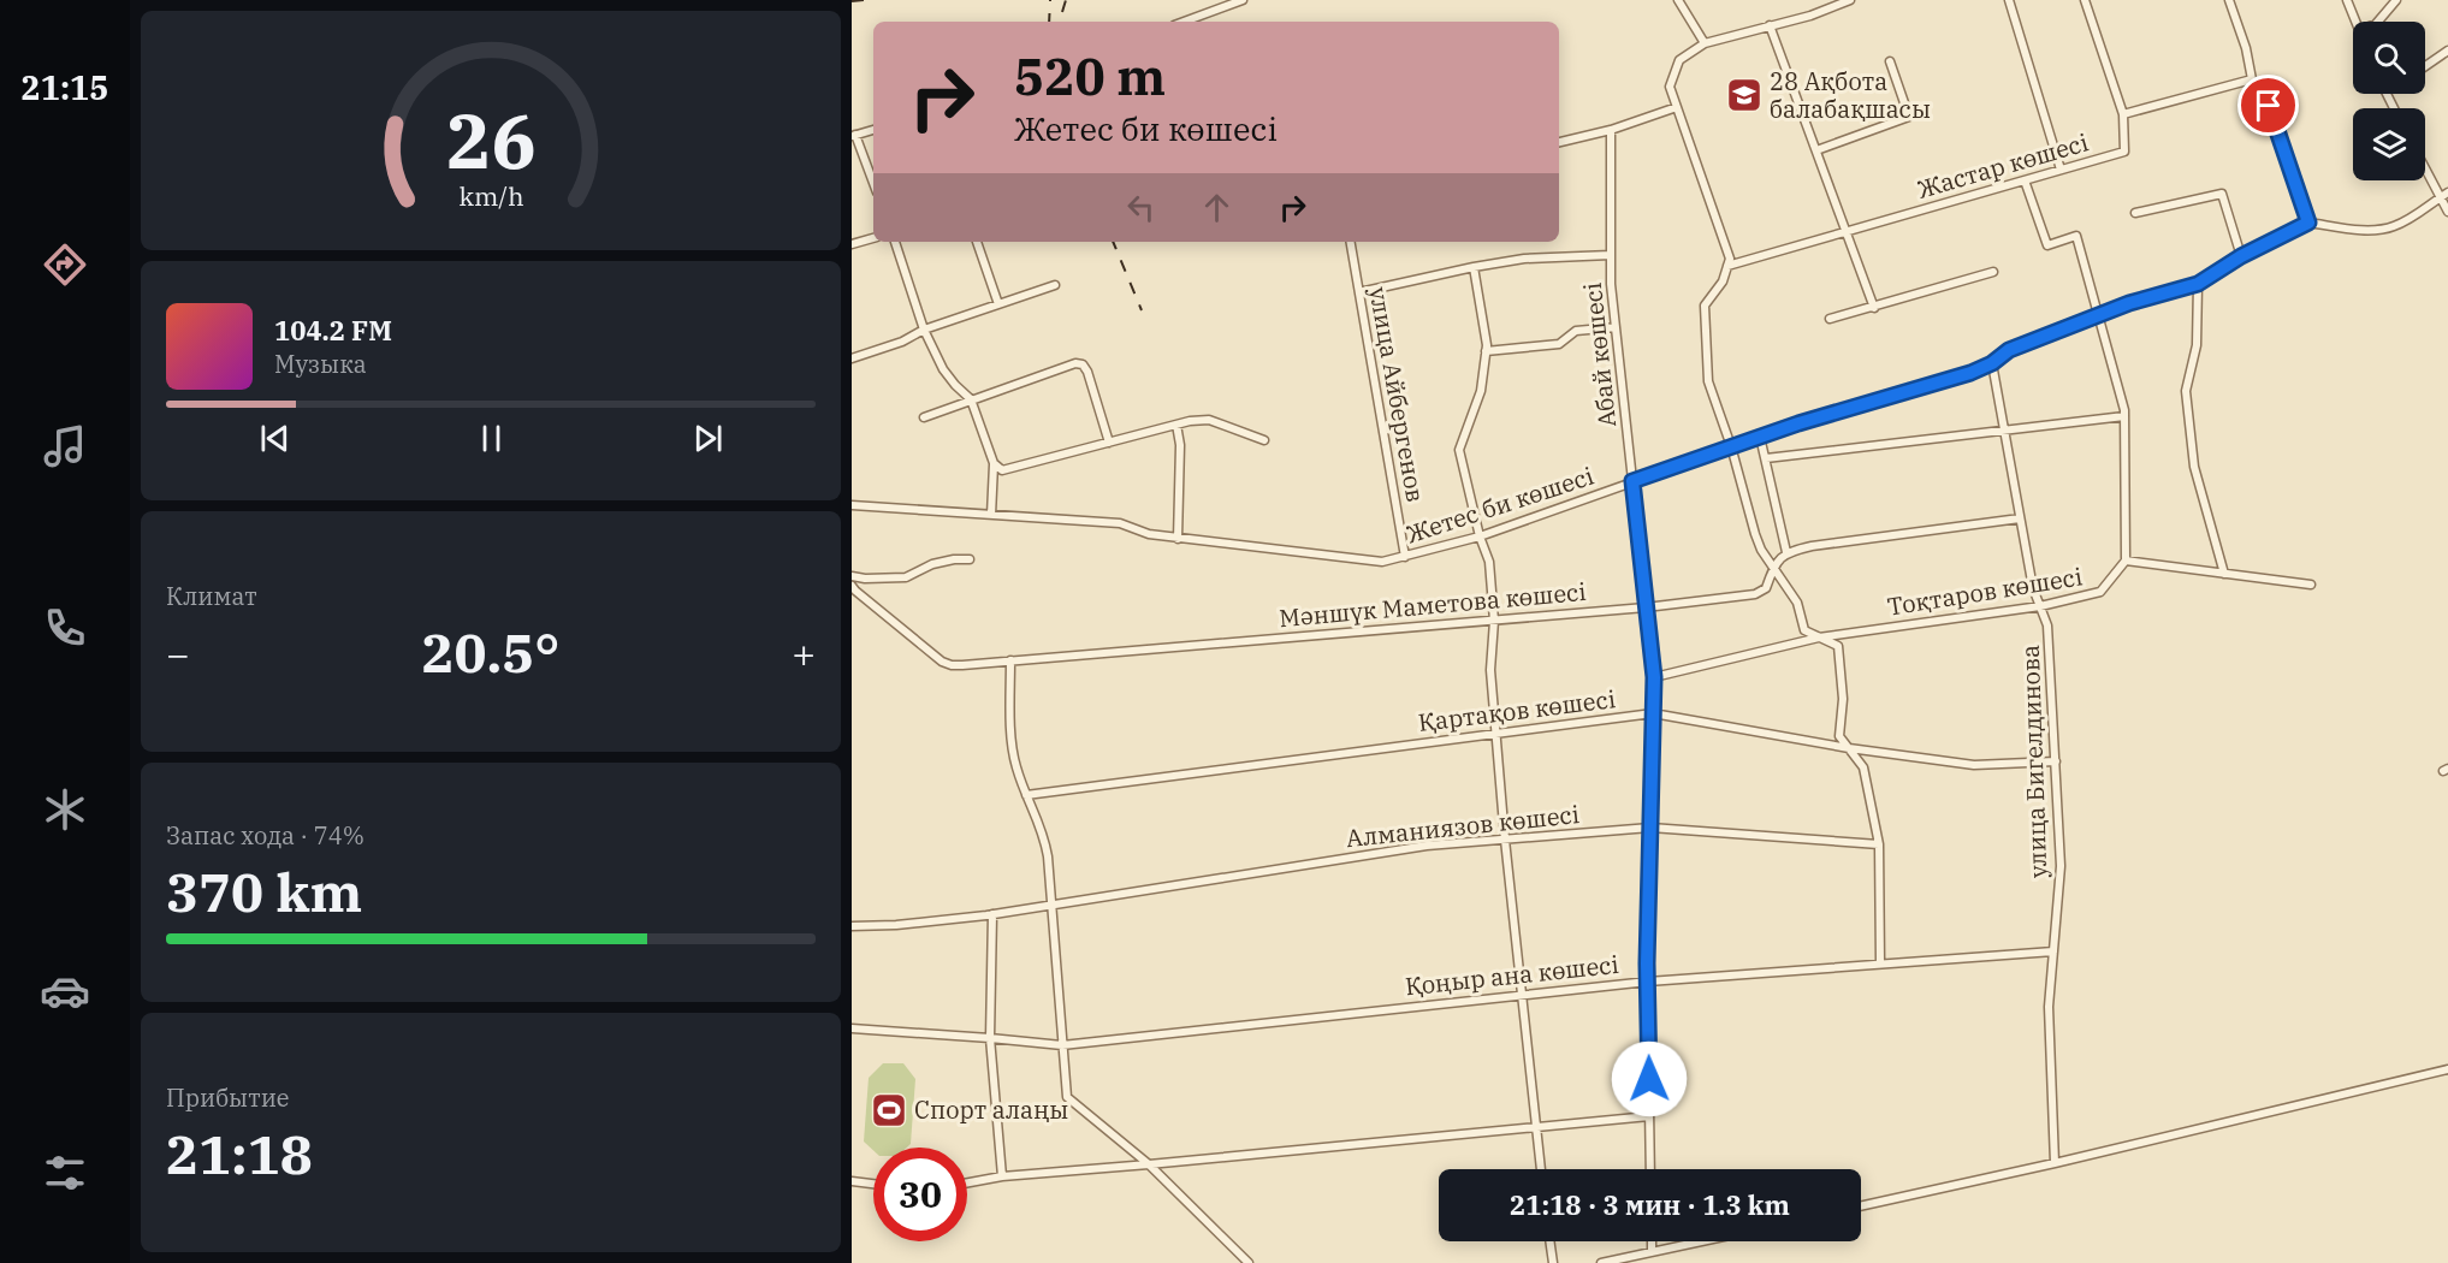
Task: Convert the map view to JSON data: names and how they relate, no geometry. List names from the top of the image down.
{
  "streets": {
    "street": [
      "Жастар көшесі",
      "Абай көшесі",
      "улица Айбергенов",
      "Жетес би көшесі",
      "Тоқтаров көшесі",
      "Мәншүк Маметова көшесі",
      "Қартақов көшесі",
      "улица Бигелдинова",
      "Алманиязов көшесі",
      "Қоңыр ана көшесі"
    ]
  },
  "crossings": [
    ["Абай көшесі", "Жетес би көшесі"],
    ["Абай көшесі", "Тоқтаров көшесі"],
    ["Абай көшесі", "Мәншүк Маметова көшесі"],
    ["Абай көшесі", "Қартақов көшесі"],
    ["Абай көшесі", "Алманиязов көшесі"],
    ["Абай көшесі", "Қоңыр ана көшесі"],
    ["улица Айбергенов", "Жетес би көшесі"],
    ["Жетес би көшесі", "улица Бигелдинова"],
    ["Тоқтаров көшесі", "улица Бигелдинова"],
    ["Қартақов көшесі", "улица Бигелдинова"],
    ["улица Бигелдинова", "Қоңыр ана көшесі"]
  ],
  "places": {
    "school or university": ["28 Ақбота балабақшасы"],
    "sports": ["Спорт алаңы"]
  },
  "page": {
    "tabs": "21:15",
    "turn": ["520 m", "Жетес би көшесі"],
    "song": ["104.2 FM", "Музыка"],
    "tile": [
      "Климат",
      ["Запас хода · 74%", "370 km"],
      ["Прибытие", "21:18"]
    ],
    "heat": ["−", "20.5°", "+"],
    "limit": "30",
    "trip": "21:18 · 3 мин · 1.3 km",
    "gauge": ["26", "km/h"]
  }
}
